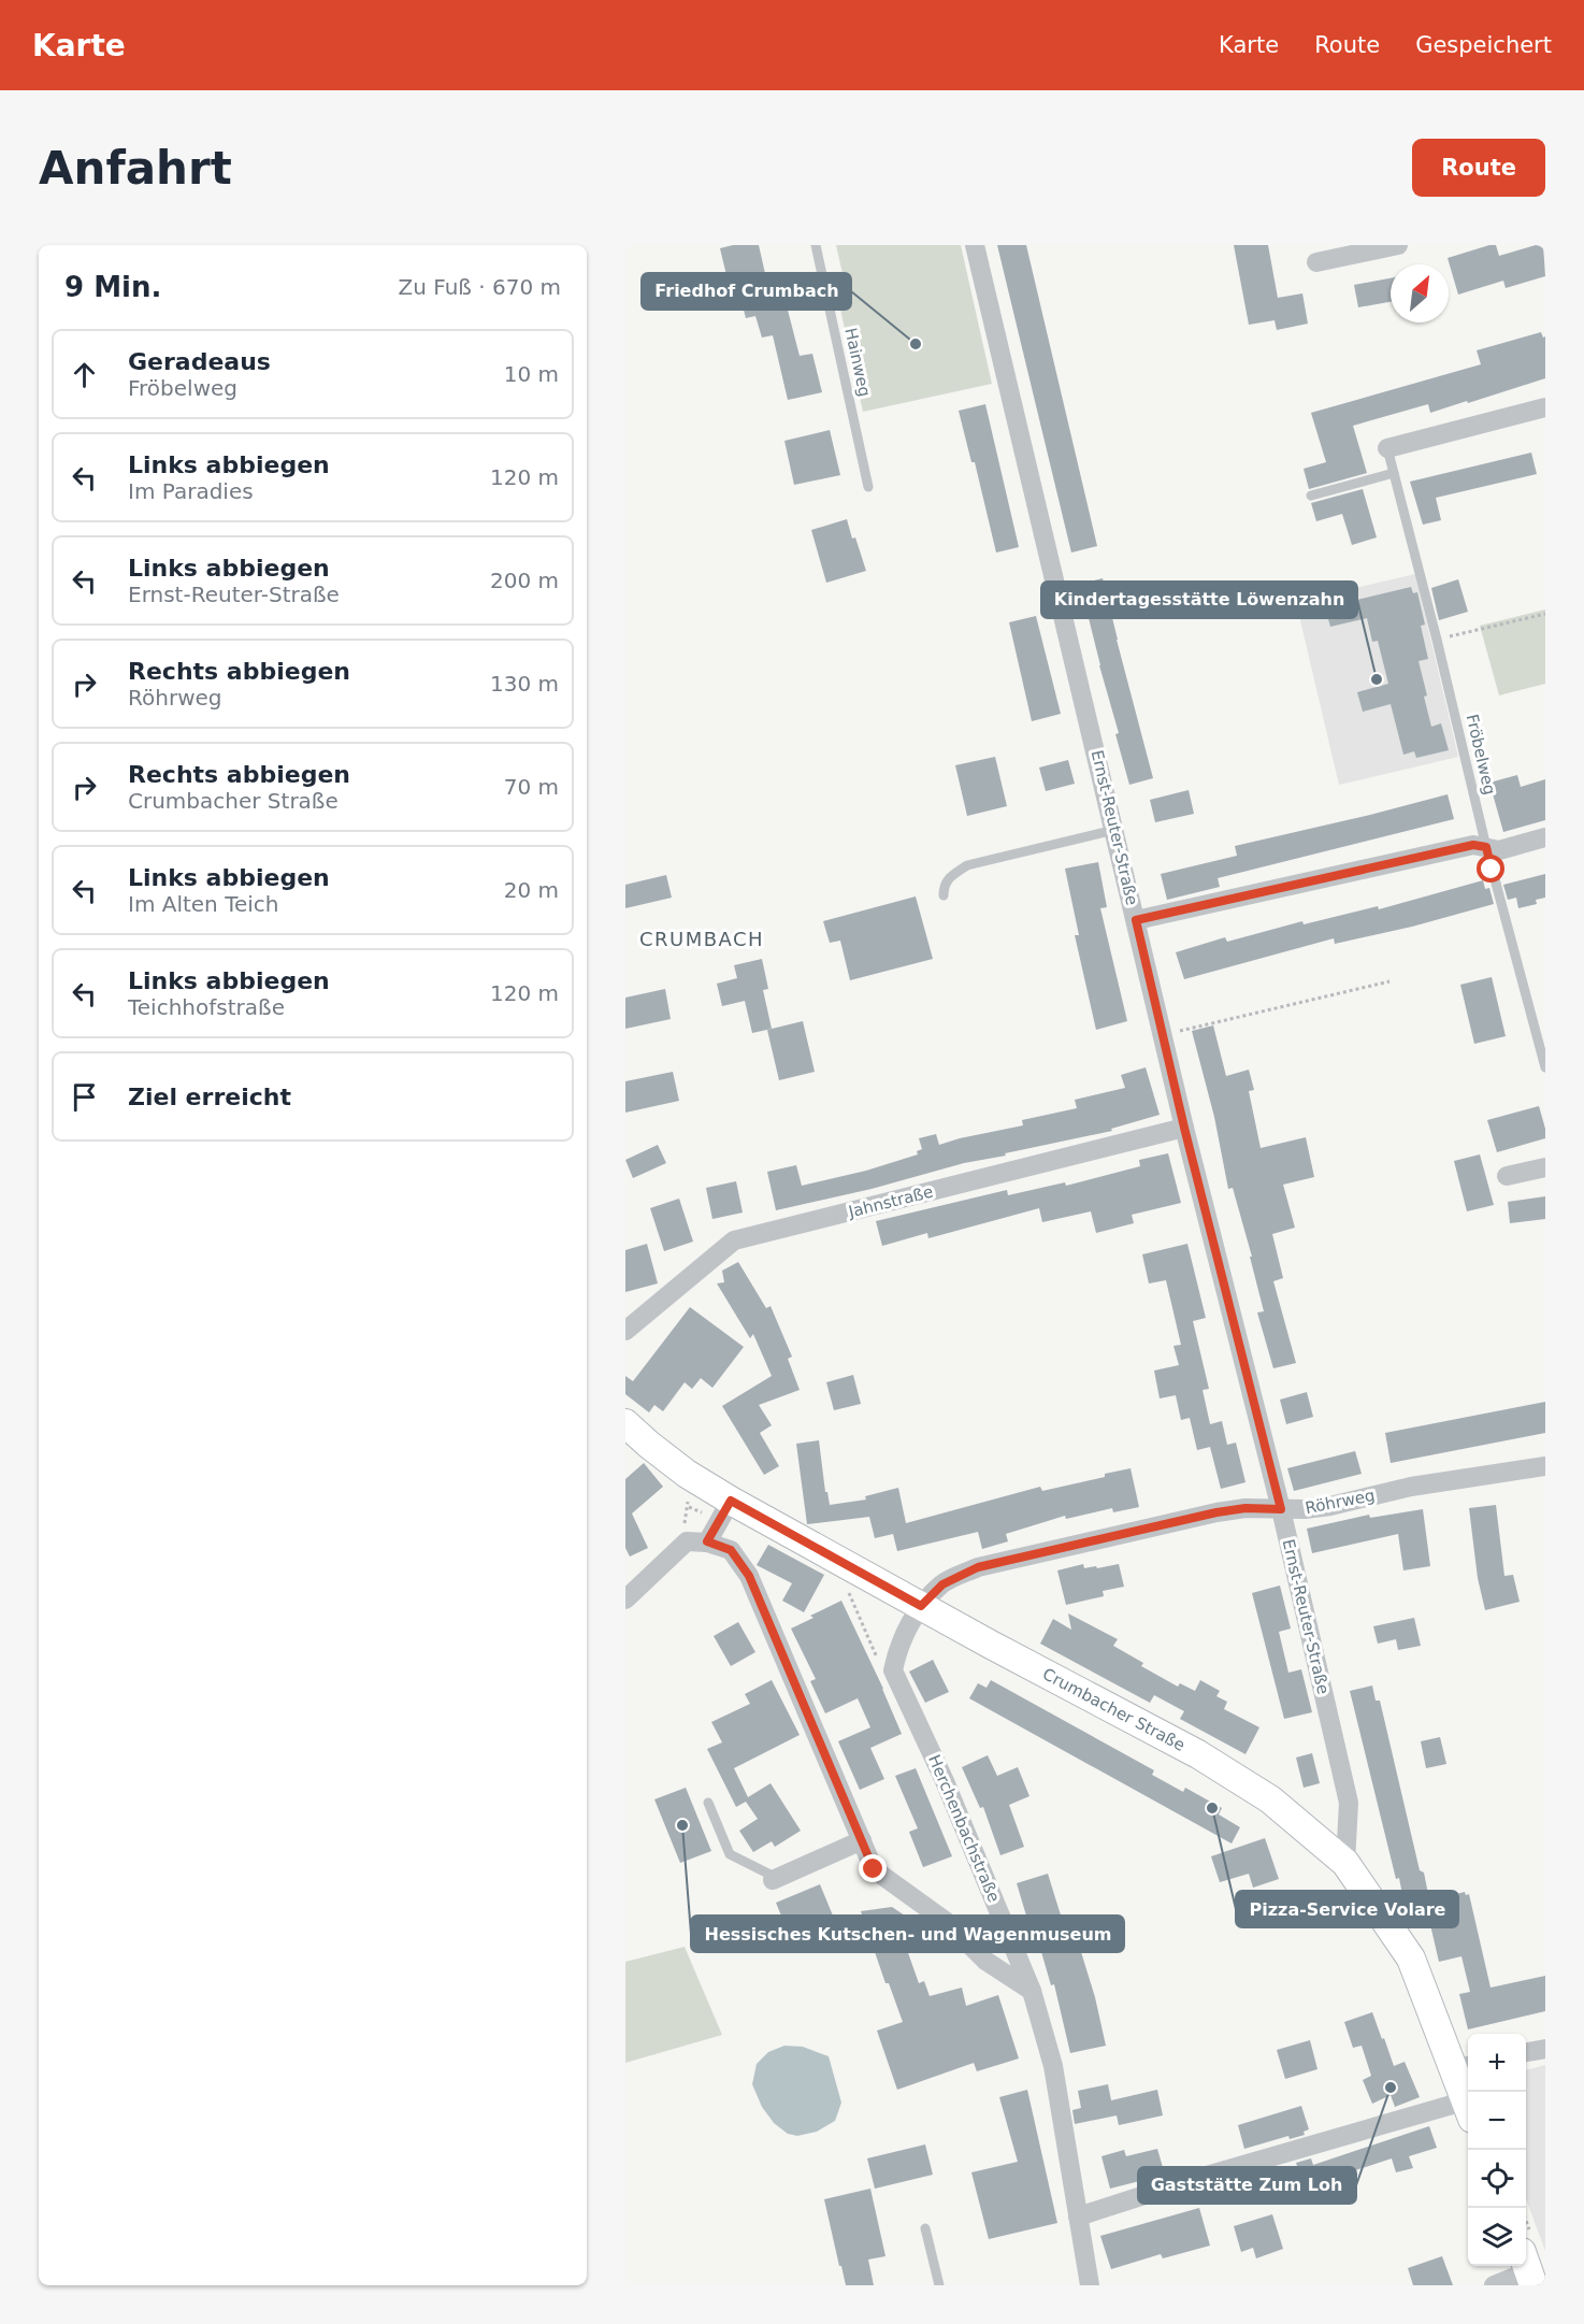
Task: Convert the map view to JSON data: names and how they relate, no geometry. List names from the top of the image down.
{
  "streets": {
    "main road": ["Crumbacher Straße"],
    "street": [
      "Ernst-Reuter-Straße",
      "Jahnstraße",
      "Röhrweg",
      "Herchenbachstraße"
    ],
    "lane": ["Hainweg", "Fröbelweg"]
  },
  "crossings": [
    ["Ernst-Reuter-Straße", "Jahnstraße"],
    ["Ernst-Reuter-Straße", "Röhrweg"],
    ["Ernst-Reuter-Straße", "Crumbacher Straße"],
    ["Röhrweg", "Crumbacher Straße"]
  ],
  "districts": ["CRUMBACH"],
  "places": [
    "Friedhof Crumbach",
    "Kindertagesstätte Löwenzahn",
    "Pizza-Service Volare",
    "Hessisches Kutschen- und Wagenmuseum",
    "Gaststätte Zum Loh"
  ],
  "north": "top right",
  "page": {
    "header": "Karte",
    "nav": ["Karte", "Route", "Gespeichert"],
    "buttons": "Route",
    "title": "Anfahrt",
    "heading": ["9 Min.", "Zu Fuß · 670 m"],
    "list": [
      ["Geradeaus", "Fröbelweg", "10 m"],
      ["Links abbiegen", "Im Paradies", "120 m"],
      ["Links abbiegen", "Ernst-Reuter-Straße", "200 m"],
      ["Rechts abbiegen", "Röhrweg", "130 m"],
      ["Rechts abbiegen", "Crumbacher Straße", "70 m"],
      ["Links abbiegen", "Im Alten Teich", "20 m"],
      ["Links abbiegen", "Teichhofstraße", "120 m"],
      "Ziel erreicht"
    ],
    "map_buttons": ["+", "−"]
  }
}
